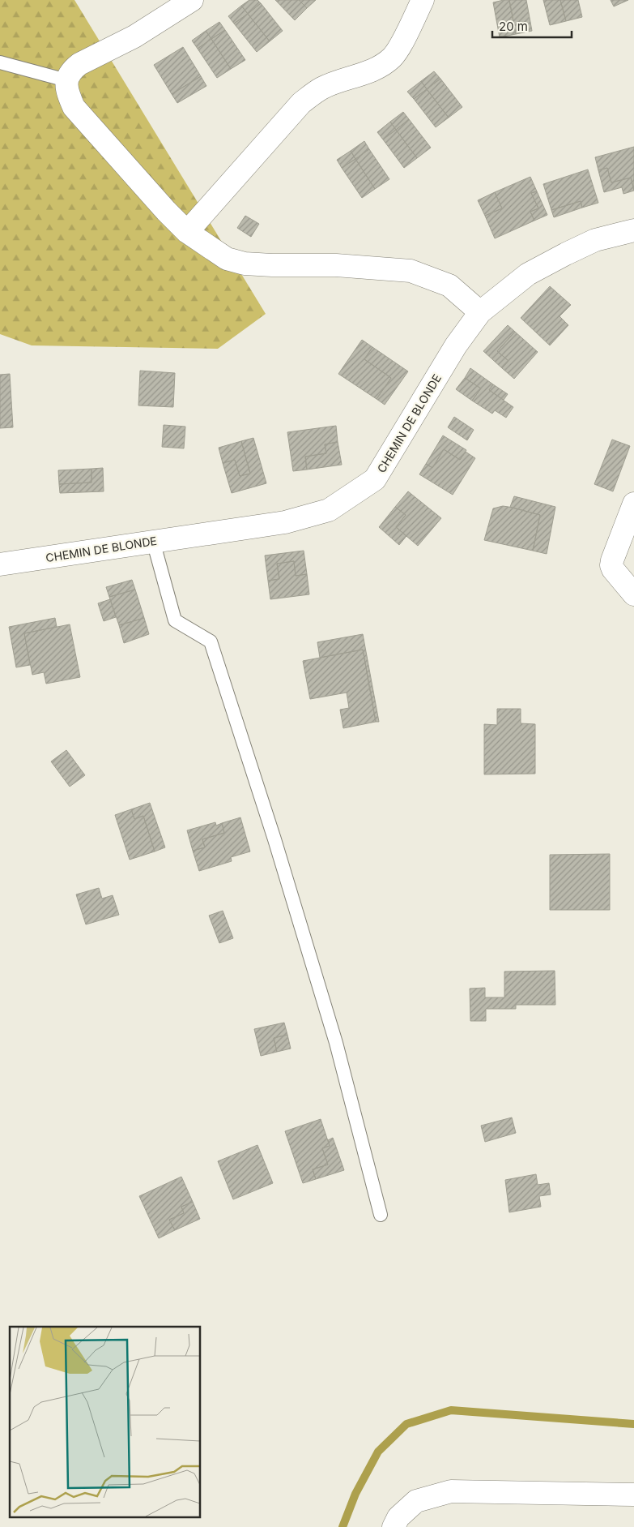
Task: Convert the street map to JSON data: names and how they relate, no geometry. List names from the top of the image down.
{
  "streets": {
    "street": ["CHEMIN DE BLONDE"]
  },
  "scale_bar": "20 m"
}
